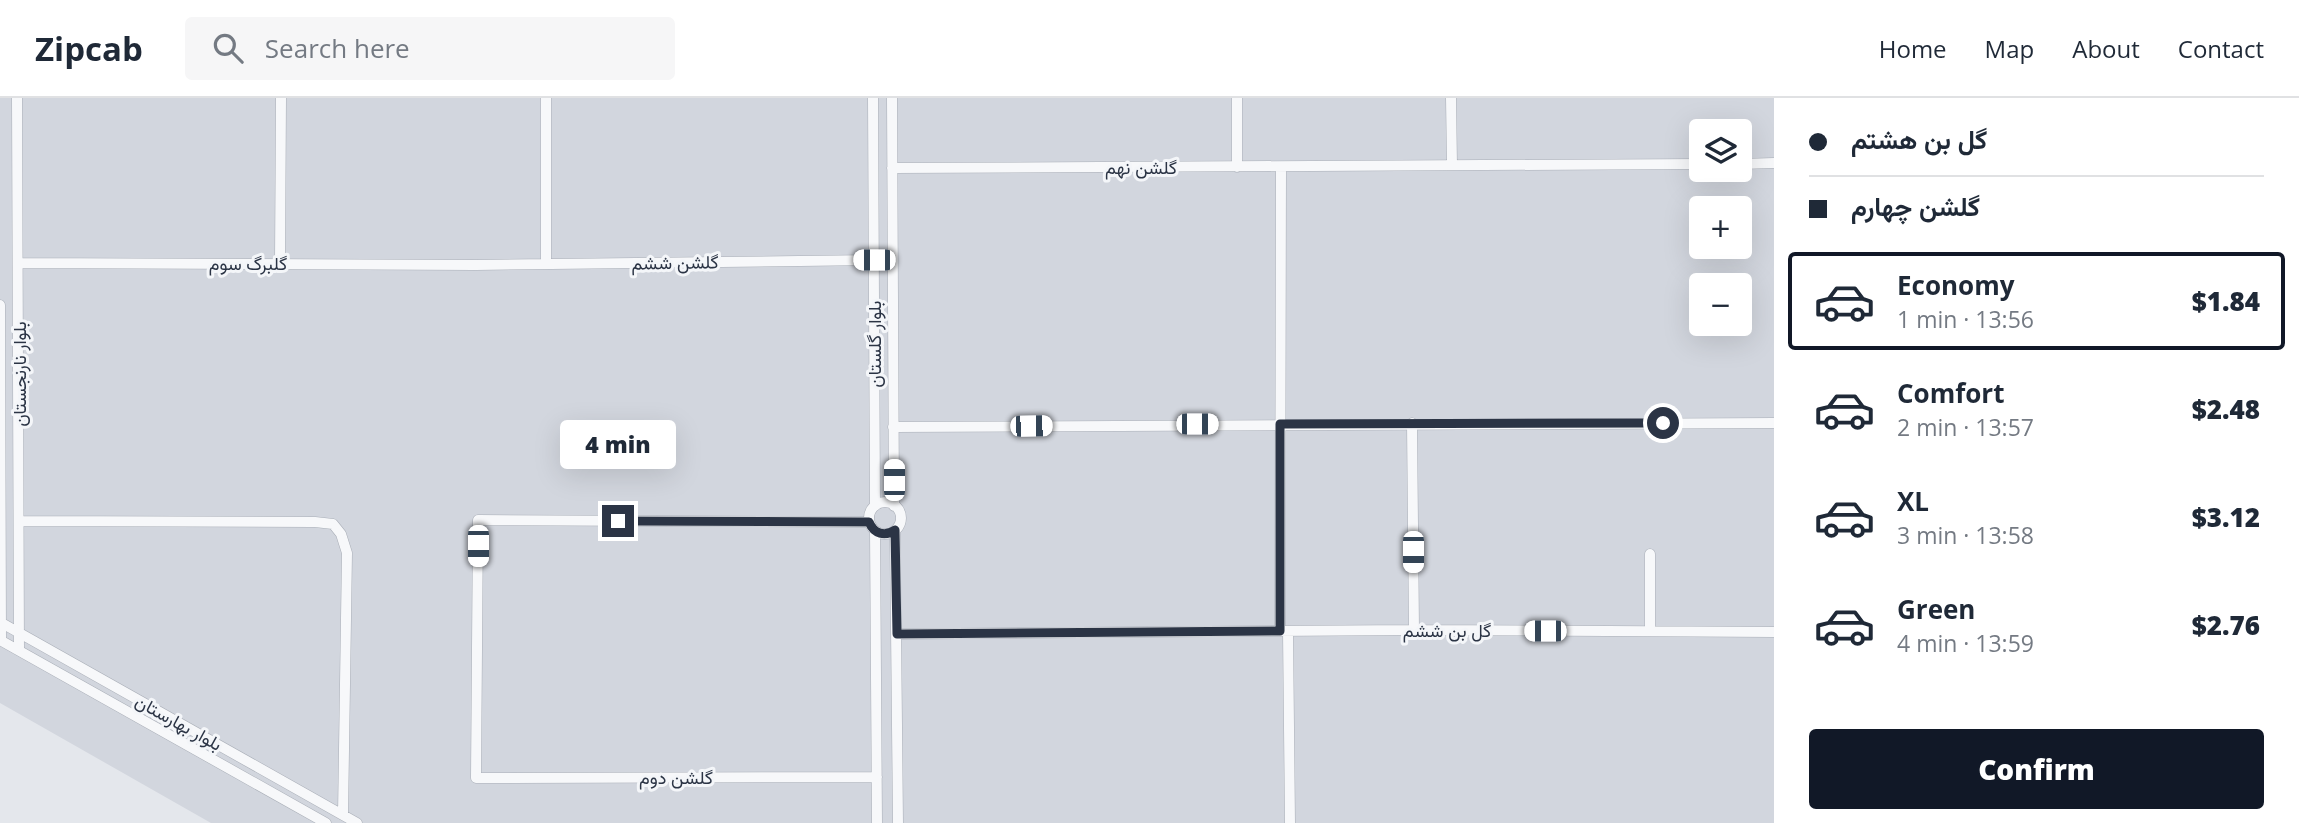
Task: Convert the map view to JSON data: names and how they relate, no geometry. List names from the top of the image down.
{
  "streets": {
    "street": [
      "گلشن نهم",
      "گلشن ششم",
      "گلبرگ سوم",
      "بلوار گلستان",
      "بلوار نارنجستان",
      "گل بن ششم",
      "بلوار بهارستان",
      "گلشن دوم"
    ]
  },
  "crossings": [
    ["گلشن نهم", "بلوار گلستان"],
    ["گلشن ششم", "گلبرگ سوم"],
    ["گلشن ششم", "بلوار گلستان"],
    ["گلبرگ سوم", "بلوار نارنجستان"],
    ["بلوار گلستان", "گلشن دوم"],
    ["بلوار نارنجستان", "بلوار بهارستان"]
  ],
  "page": {
    "header": "Zipcab",
    "search": "Search here",
    "nav": [
      "Home",
      "Map",
      "About",
      "Contact"
    ],
    "banner": ["گل بن هشتم", "گلشن چهارم"],
    "map_buttons": ["+", "−"],
    "list": [
      {
        "name": "Economy",
        "note": "1 min · 13:56",
        "value": "$1.84"
      },
      {
        "name": "Comfort",
        "note": "2 min · 13:57",
        "value": "$2.48"
      },
      {
        "name": "XL",
        "note": "3 min · 13:58",
        "value": "$3.12"
      },
      {
        "name": "Green",
        "note": "4 min · 13:59",
        "value": "$2.76"
      }
    ],
    "bubble": "4 min",
    "buttons": "Confirm"
  }
}
